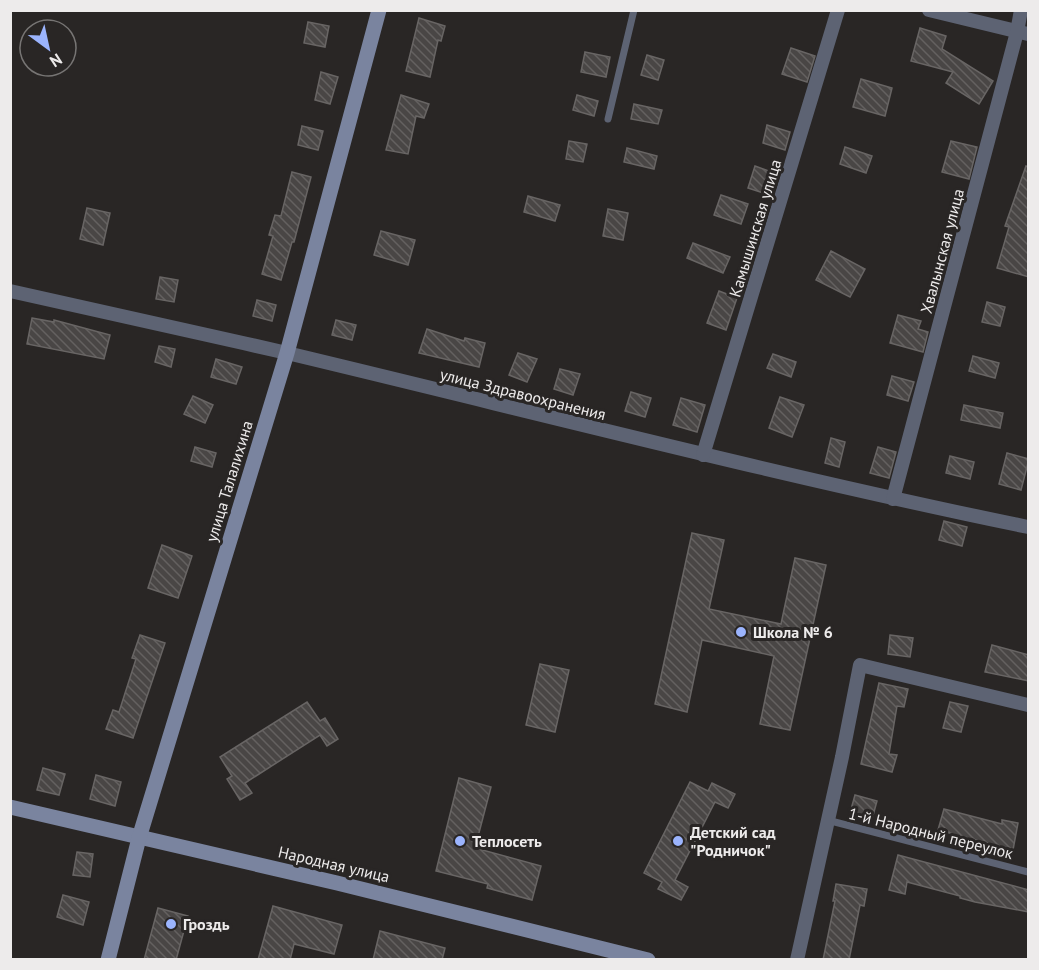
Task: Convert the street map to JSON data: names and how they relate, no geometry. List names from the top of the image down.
{
  "streets": {
    "street": [
      "Камышинская улица",
      "Хвалынская улица",
      "улица Здравоохранения",
      "улица Талалихина",
      "Народная улица"
    ],
    "lane": ["1-й Народный переулок"]
  },
  "crossings": [
    ["Камышинская улица", "улица Здравоохранения"],
    ["Хвалынская улица", "улица Здравоохранения"],
    ["улица Здравоохранения", "улица Талалихина"],
    ["улица Талалихина", "Народная улица"]
  ],
  "places": [
    "Школа № 6",
    "Теплосеть",
    "Детский сад \"Родничок\"",
    "Гроздь"
  ],
  "north": "bottom right"
}
